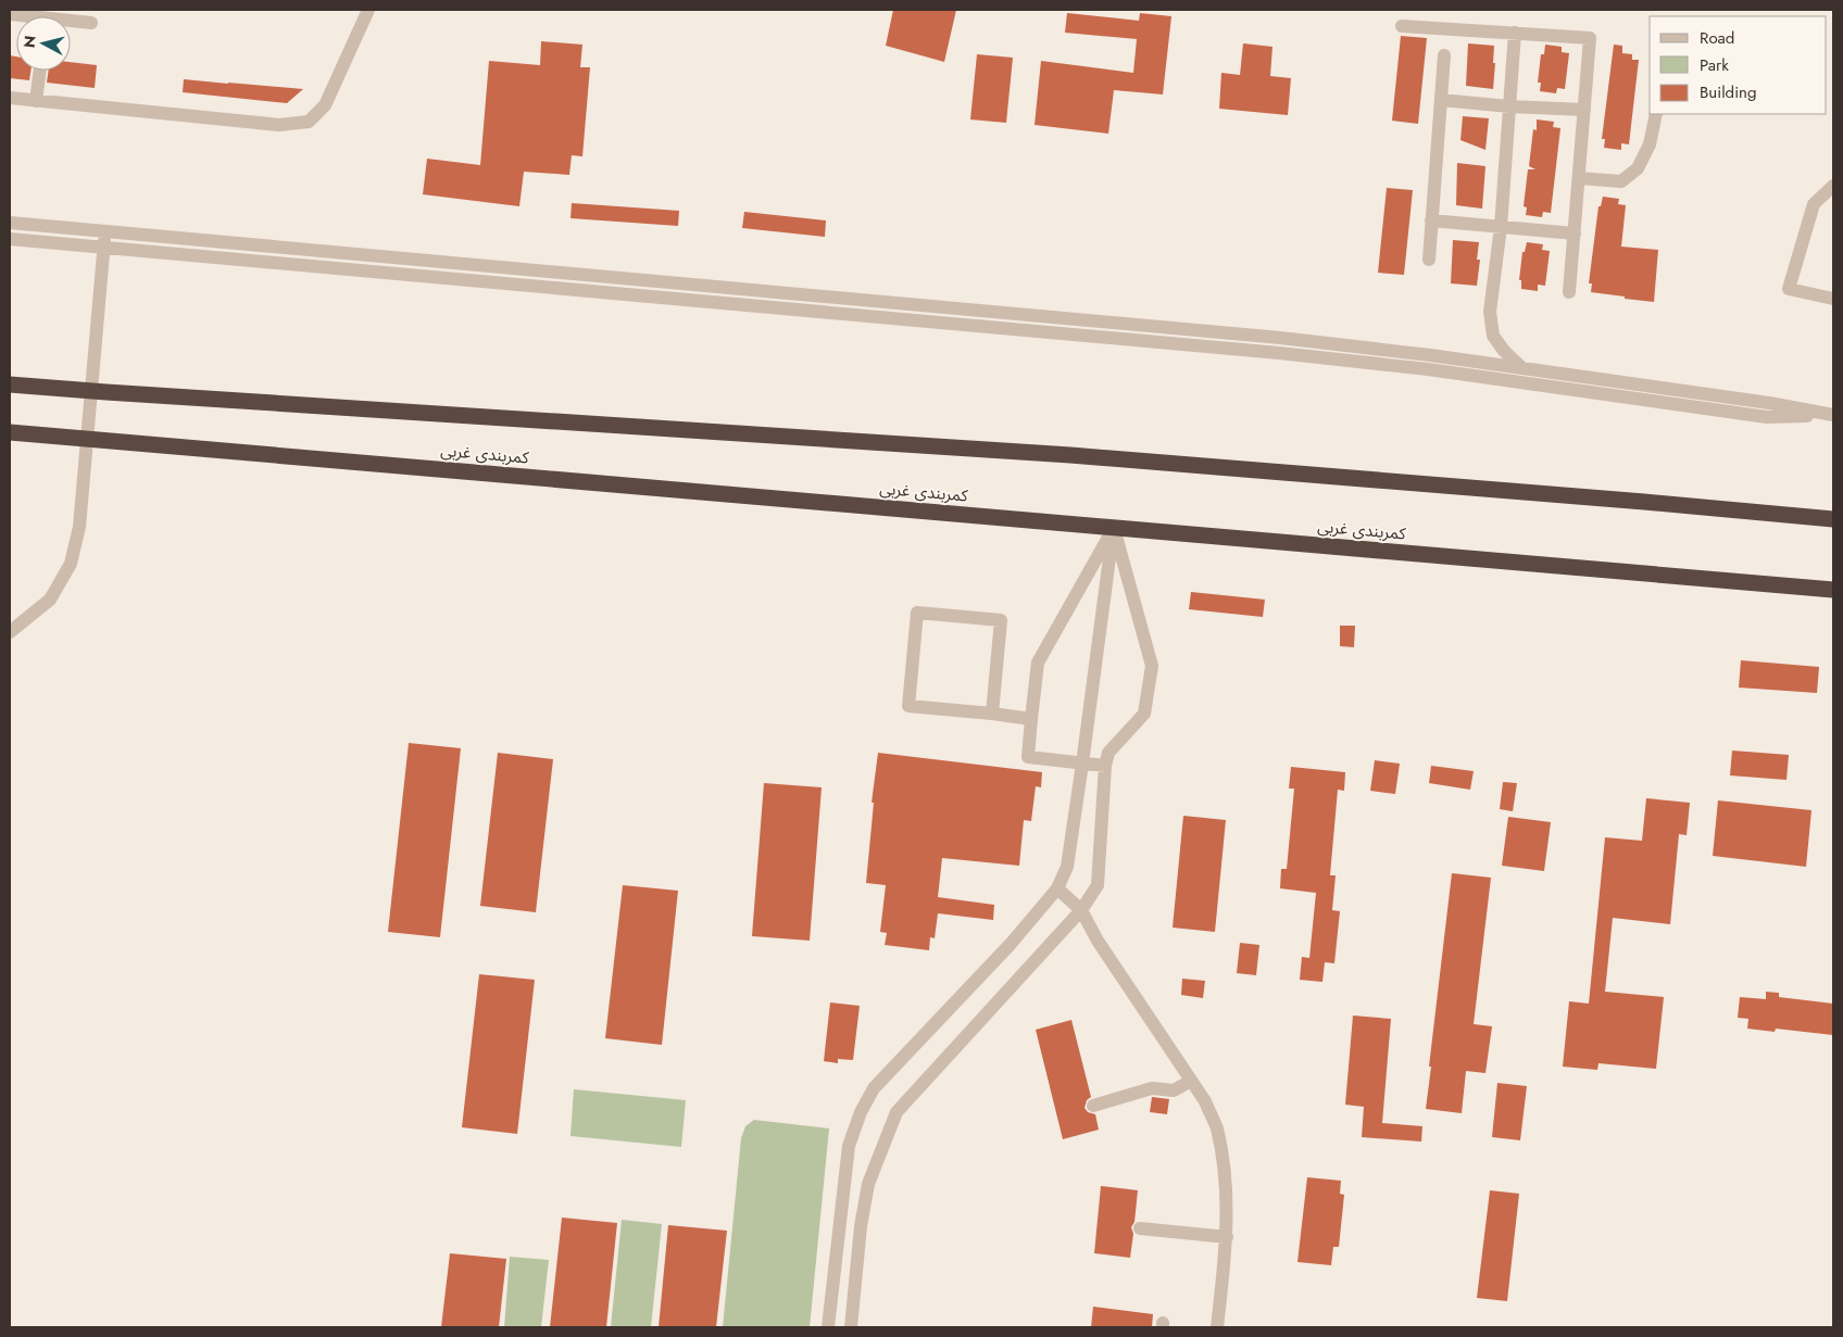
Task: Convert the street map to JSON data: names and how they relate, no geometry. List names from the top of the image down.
{
  "streets": {
    "highway": ["کمربندی غربی"]
  },
  "legend": ["Road", "Park", "Building"],
  "north": "left"
}
